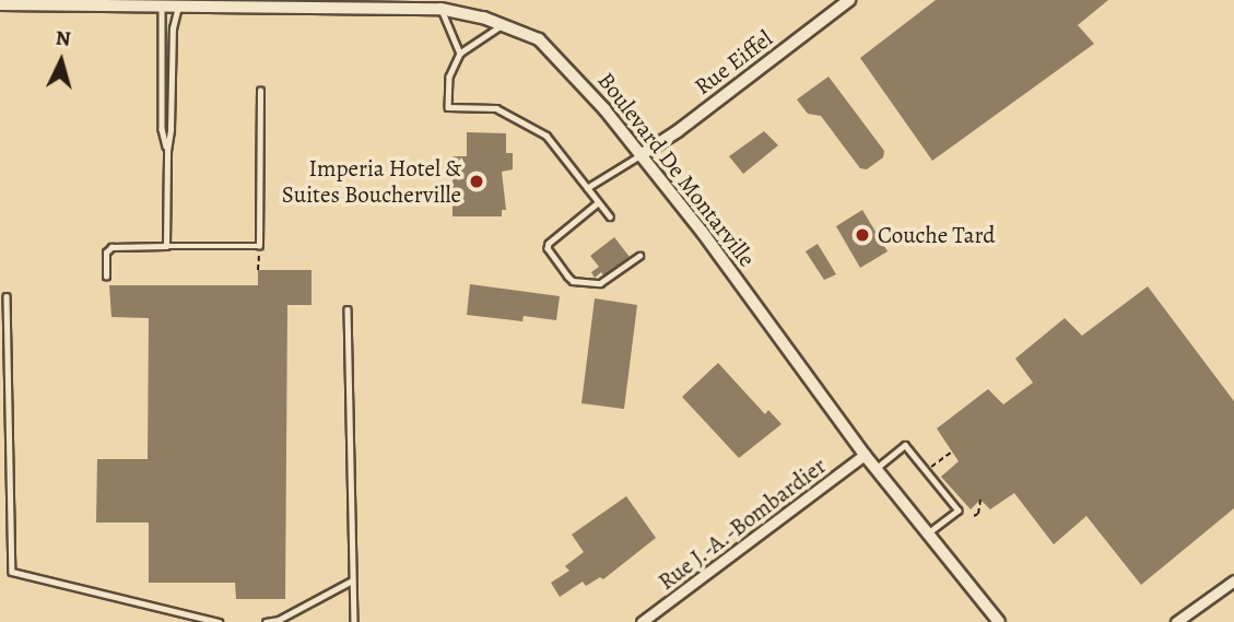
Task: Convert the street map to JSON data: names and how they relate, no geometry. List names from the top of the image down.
{
  "streets": {
    "street": ["Rue Eiffel", "Boulevard De Montarville", "Rue J.-A.-Bombardier"]
  },
  "crossings": [
    ["Rue Eiffel", "Boulevard De Montarville"],
    ["Boulevard De Montarville", "Rue J.-A.-Bombardier"]
  ],
  "places": ["Imperia Hotel & Suites Boucherville", "Couche Tard"],
  "north": "top"
}
